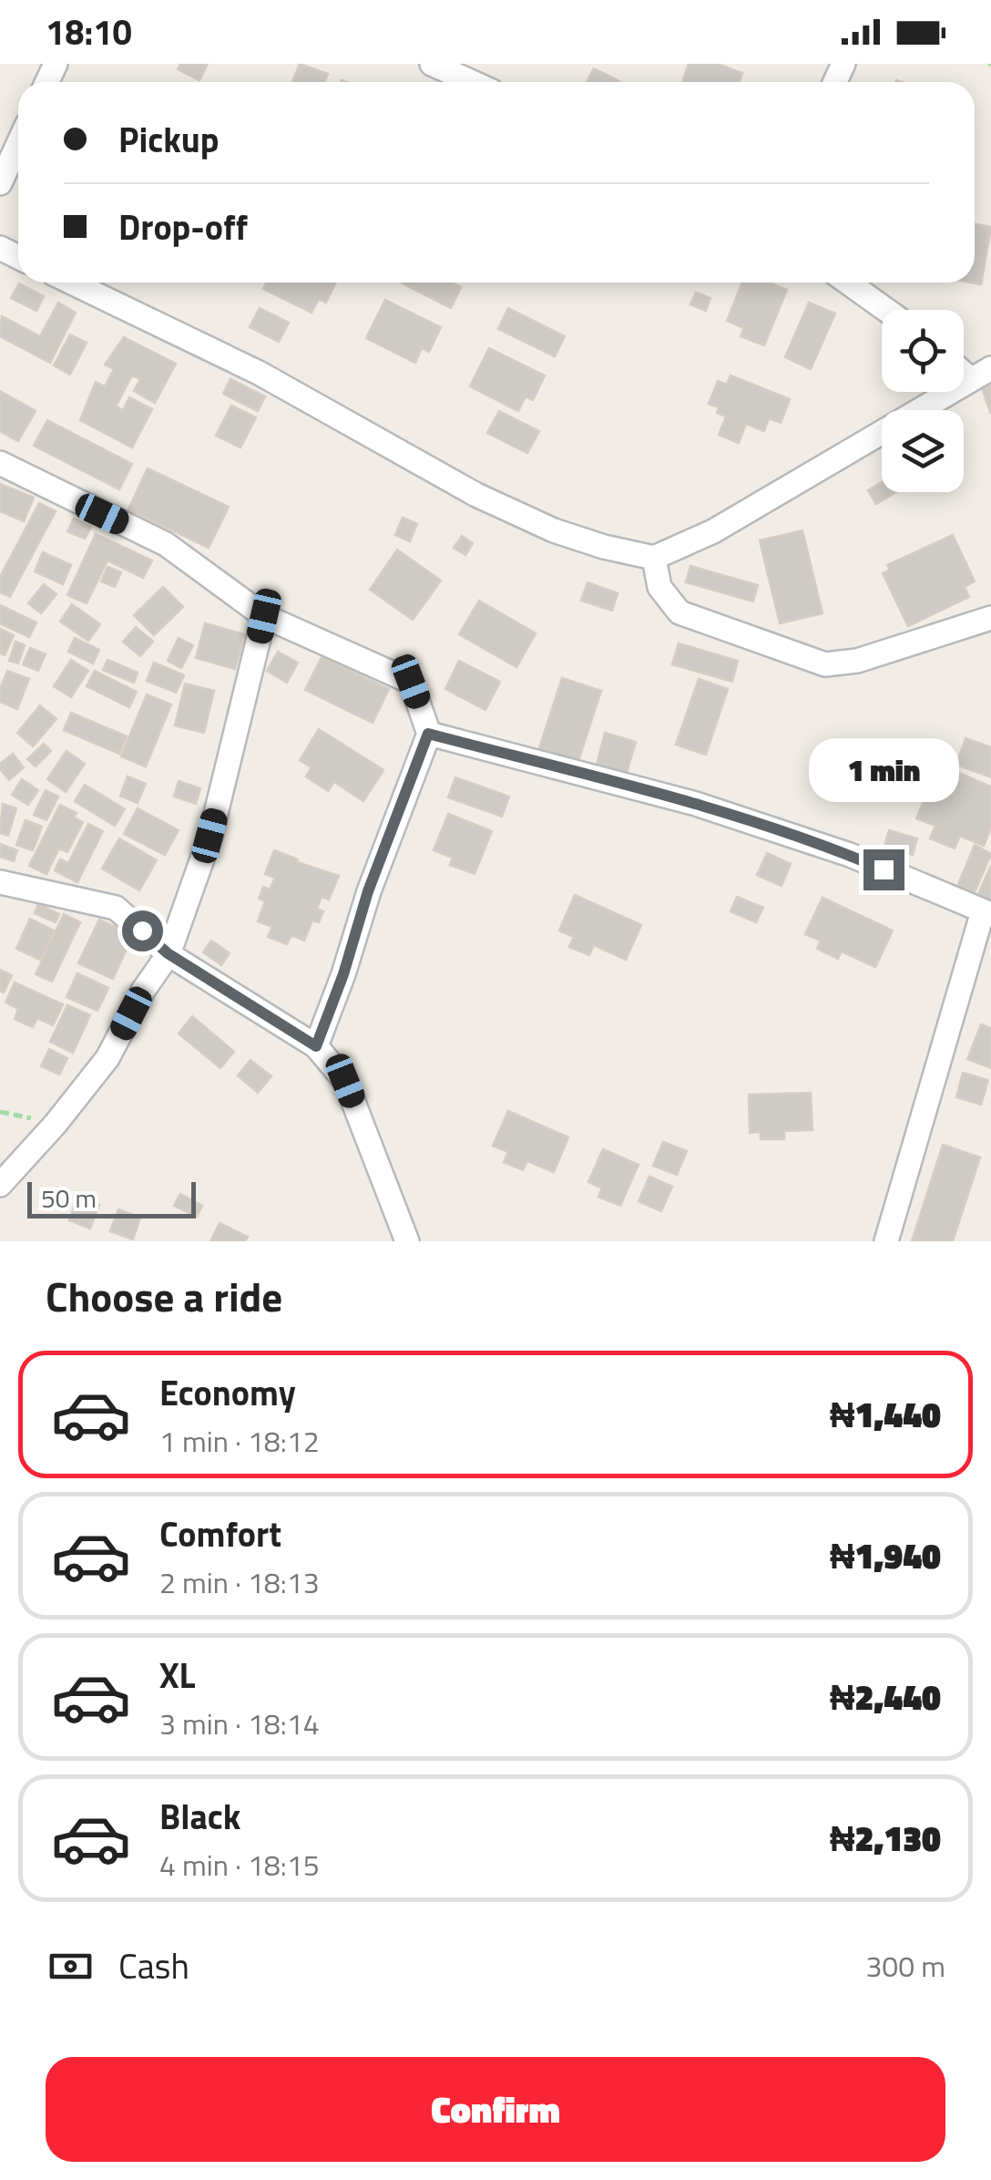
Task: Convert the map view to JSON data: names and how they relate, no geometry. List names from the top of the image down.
{
  "scale_bar": "50 m",
  "page": {
    "status": "18:10",
    "banner": ["Pickup", "Drop-off"],
    "bubble": "1 min",
    "scale": "50 m",
    "heading": "Choose a ride",
    "list": [
      {
        "name": "Economy",
        "note": "1 min · 18:12",
        "value": "₦1,440"
      },
      {
        "name": "Comfort",
        "note": "2 min · 18:13",
        "value": "₦1,940"
      },
      {
        "name": "XL",
        "note": "3 min · 18:14",
        "value": "₦2,440"
      },
      {
        "name": "Black",
        "note": "4 min · 18:15",
        "value": "₦2,130"
      }
    ],
    "pay": ["Cash", "300 m"],
    "buttons": "Confirm"
  }
}
